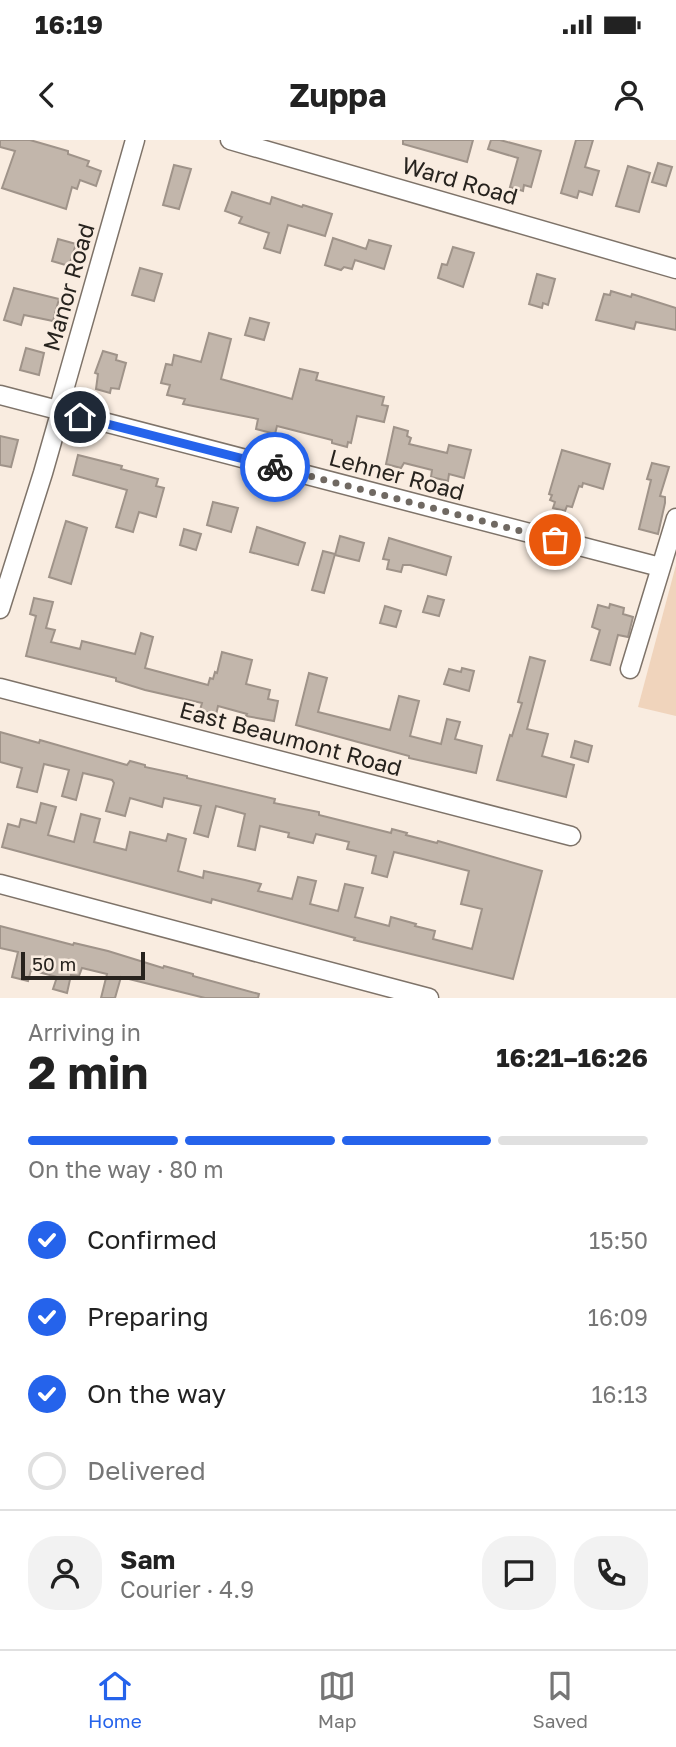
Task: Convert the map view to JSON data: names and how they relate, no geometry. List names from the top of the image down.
{
  "streets": {
    "street": [
      "Ward Road",
      "Manor Road",
      "Lehner Road",
      "East Beaumont Road"
    ]
  },
  "crossings": [
    ["Manor Road", "Lehner Road"]
  ],
  "scale_bar": "50 m",
  "page": {
    "status": "16:19",
    "header": "Zuppa",
    "scale": "50 m",
    "heading": ["2 min", "Arriving in", "16:21–16:26"],
    "panel": ["Sam", "Courier · 4.9"],
    "bar": "On the way · 80 m",
    "list": [
      ["Confirmed", "15:50"],
      ["Preparing", "16:09"],
      ["On the way", "16:13"],
      "Delivered"
    ],
    "tabs": ["Home", "Map", "Saved"]
  }
}
